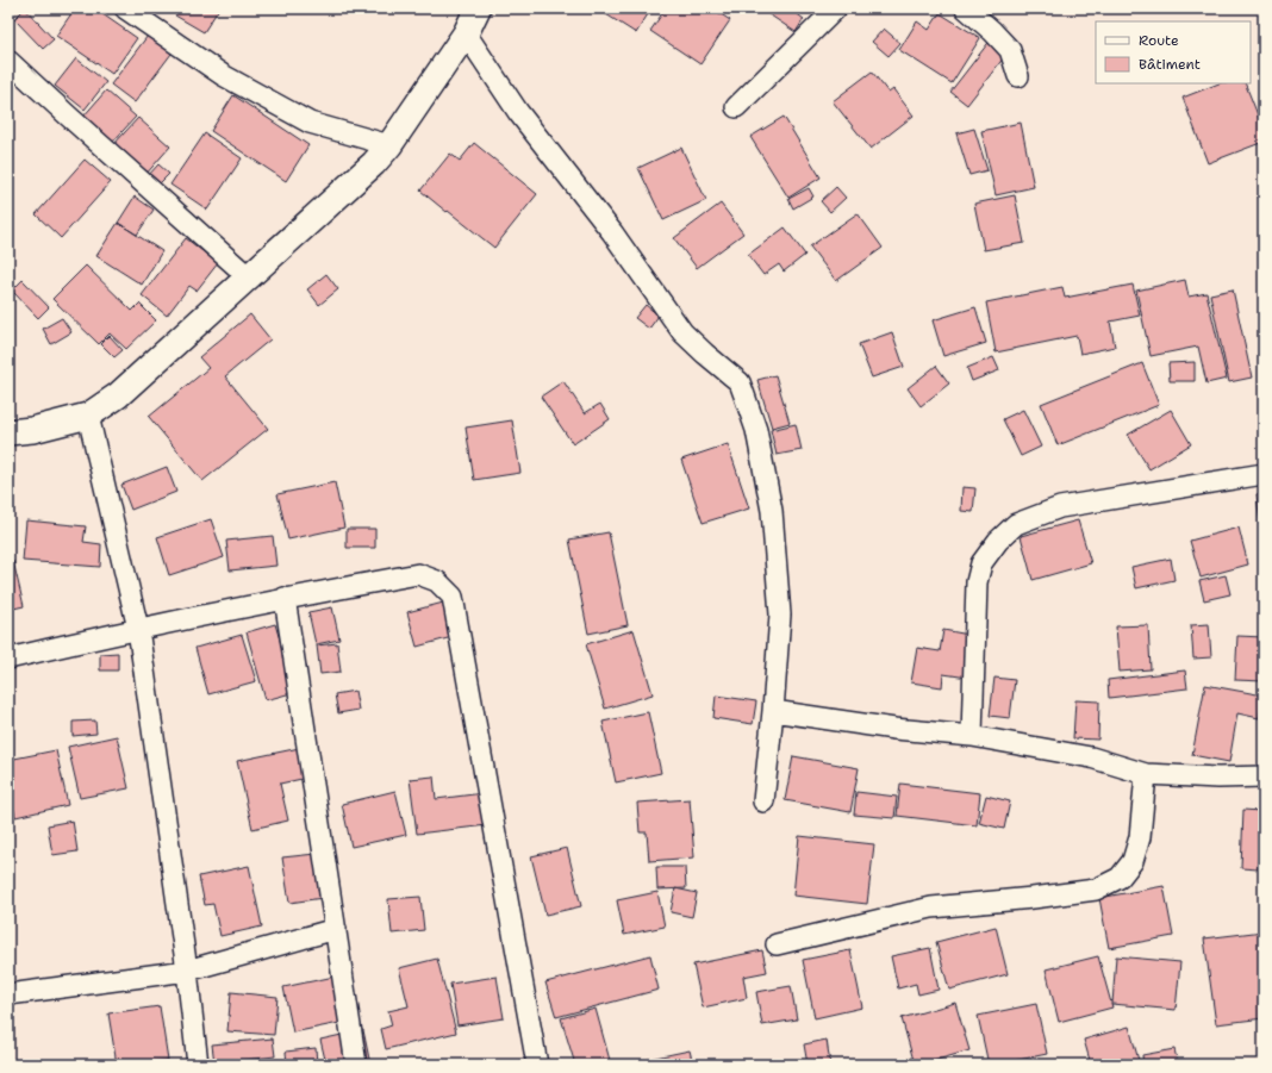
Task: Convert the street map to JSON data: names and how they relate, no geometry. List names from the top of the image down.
{
  "legend": ["Route", "Bâtiment"]
}
